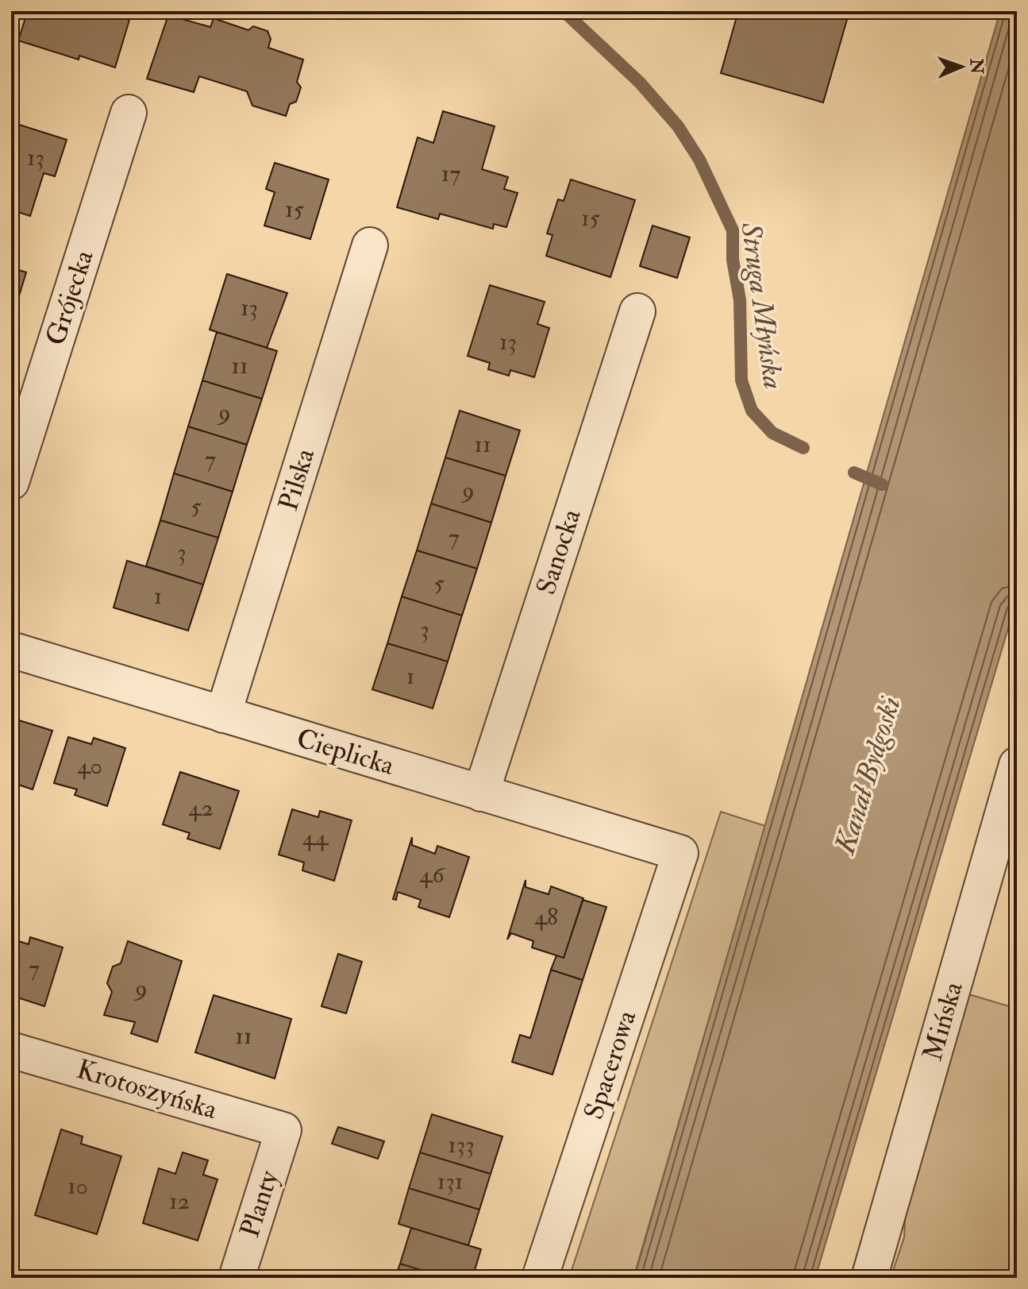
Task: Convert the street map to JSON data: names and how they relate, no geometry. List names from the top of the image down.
{
  "streets": {
    "street": [
      "Grójecka",
      "Pilska",
      "Sanocka",
      "Cieplicka",
      "Mińska",
      "Spacerowa",
      "Krotoszyńska",
      "Planty"
    ]
  },
  "crossings": [
    ["Pilska", "Cieplicka"],
    ["Sanocka", "Cieplicka"],
    ["Cieplicka", "Spacerowa"],
    ["Krotoszyńska", "Planty"]
  ],
  "water": ["Struga Młyńska", "Kanał Bydgoski"],
  "house_numbers": [
    "13",
    "17",
    "15",
    "15",
    "13",
    "13",
    "11",
    "9",
    "11",
    "7",
    "9",
    "5",
    "7",
    "3",
    "5",
    "1",
    "3",
    "1",
    "40",
    "42",
    "44",
    "46",
    "48",
    "7",
    "9",
    "11",
    "133",
    "131",
    "10",
    "12"
  ],
  "north": "right"
}
